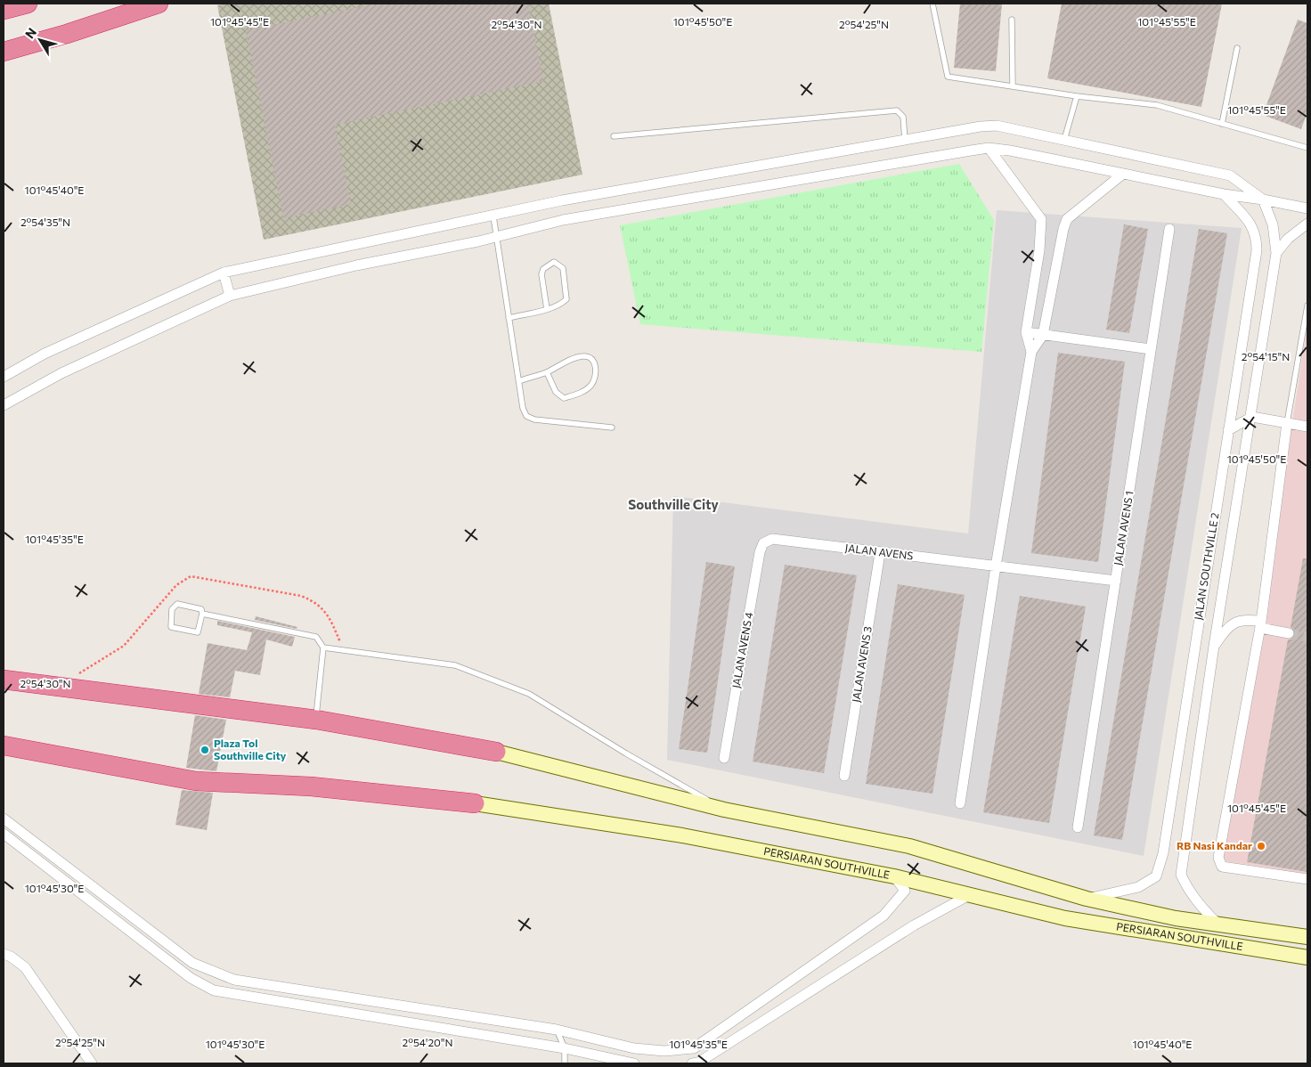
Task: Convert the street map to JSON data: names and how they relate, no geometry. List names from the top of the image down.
{
  "streets": {
    "main road": ["PERSIARAN SOUTHVILLE"],
    "street": [
      "JALAN AVENS 1",
      "JALAN AVENS",
      "JALAN SOUTHVILLE 2",
      "JALAN AVENS 4",
      "JALAN AVENS 3"
    ]
  },
  "crossings": [
    ["JALAN AVENS 1", "JALAN AVENS"],
    ["JALAN AVENS", "JALAN AVENS 4"],
    ["JALAN AVENS", "JALAN AVENS 3"],
    ["JALAN SOUTHVILLE 2", "PERSIARAN SOUTHVILLE"]
  ],
  "districts": ["Southville City"],
  "places": ["Plaza Tol Southville City", "RB Nasi Kandar"],
  "north": "top left",
  "coordinates": [
    "101°45'45\"E",
    "101°45'50\"E",
    "101°45'55\"E",
    "2°54'30\"N",
    "2°54'25\"N",
    "101°45'40\"E",
    "2°54'35\"N",
    "2°54'15\"N",
    "101°45'35\"E",
    "101°45'30\"E",
    "2°54'20\"N"
  ]
}
